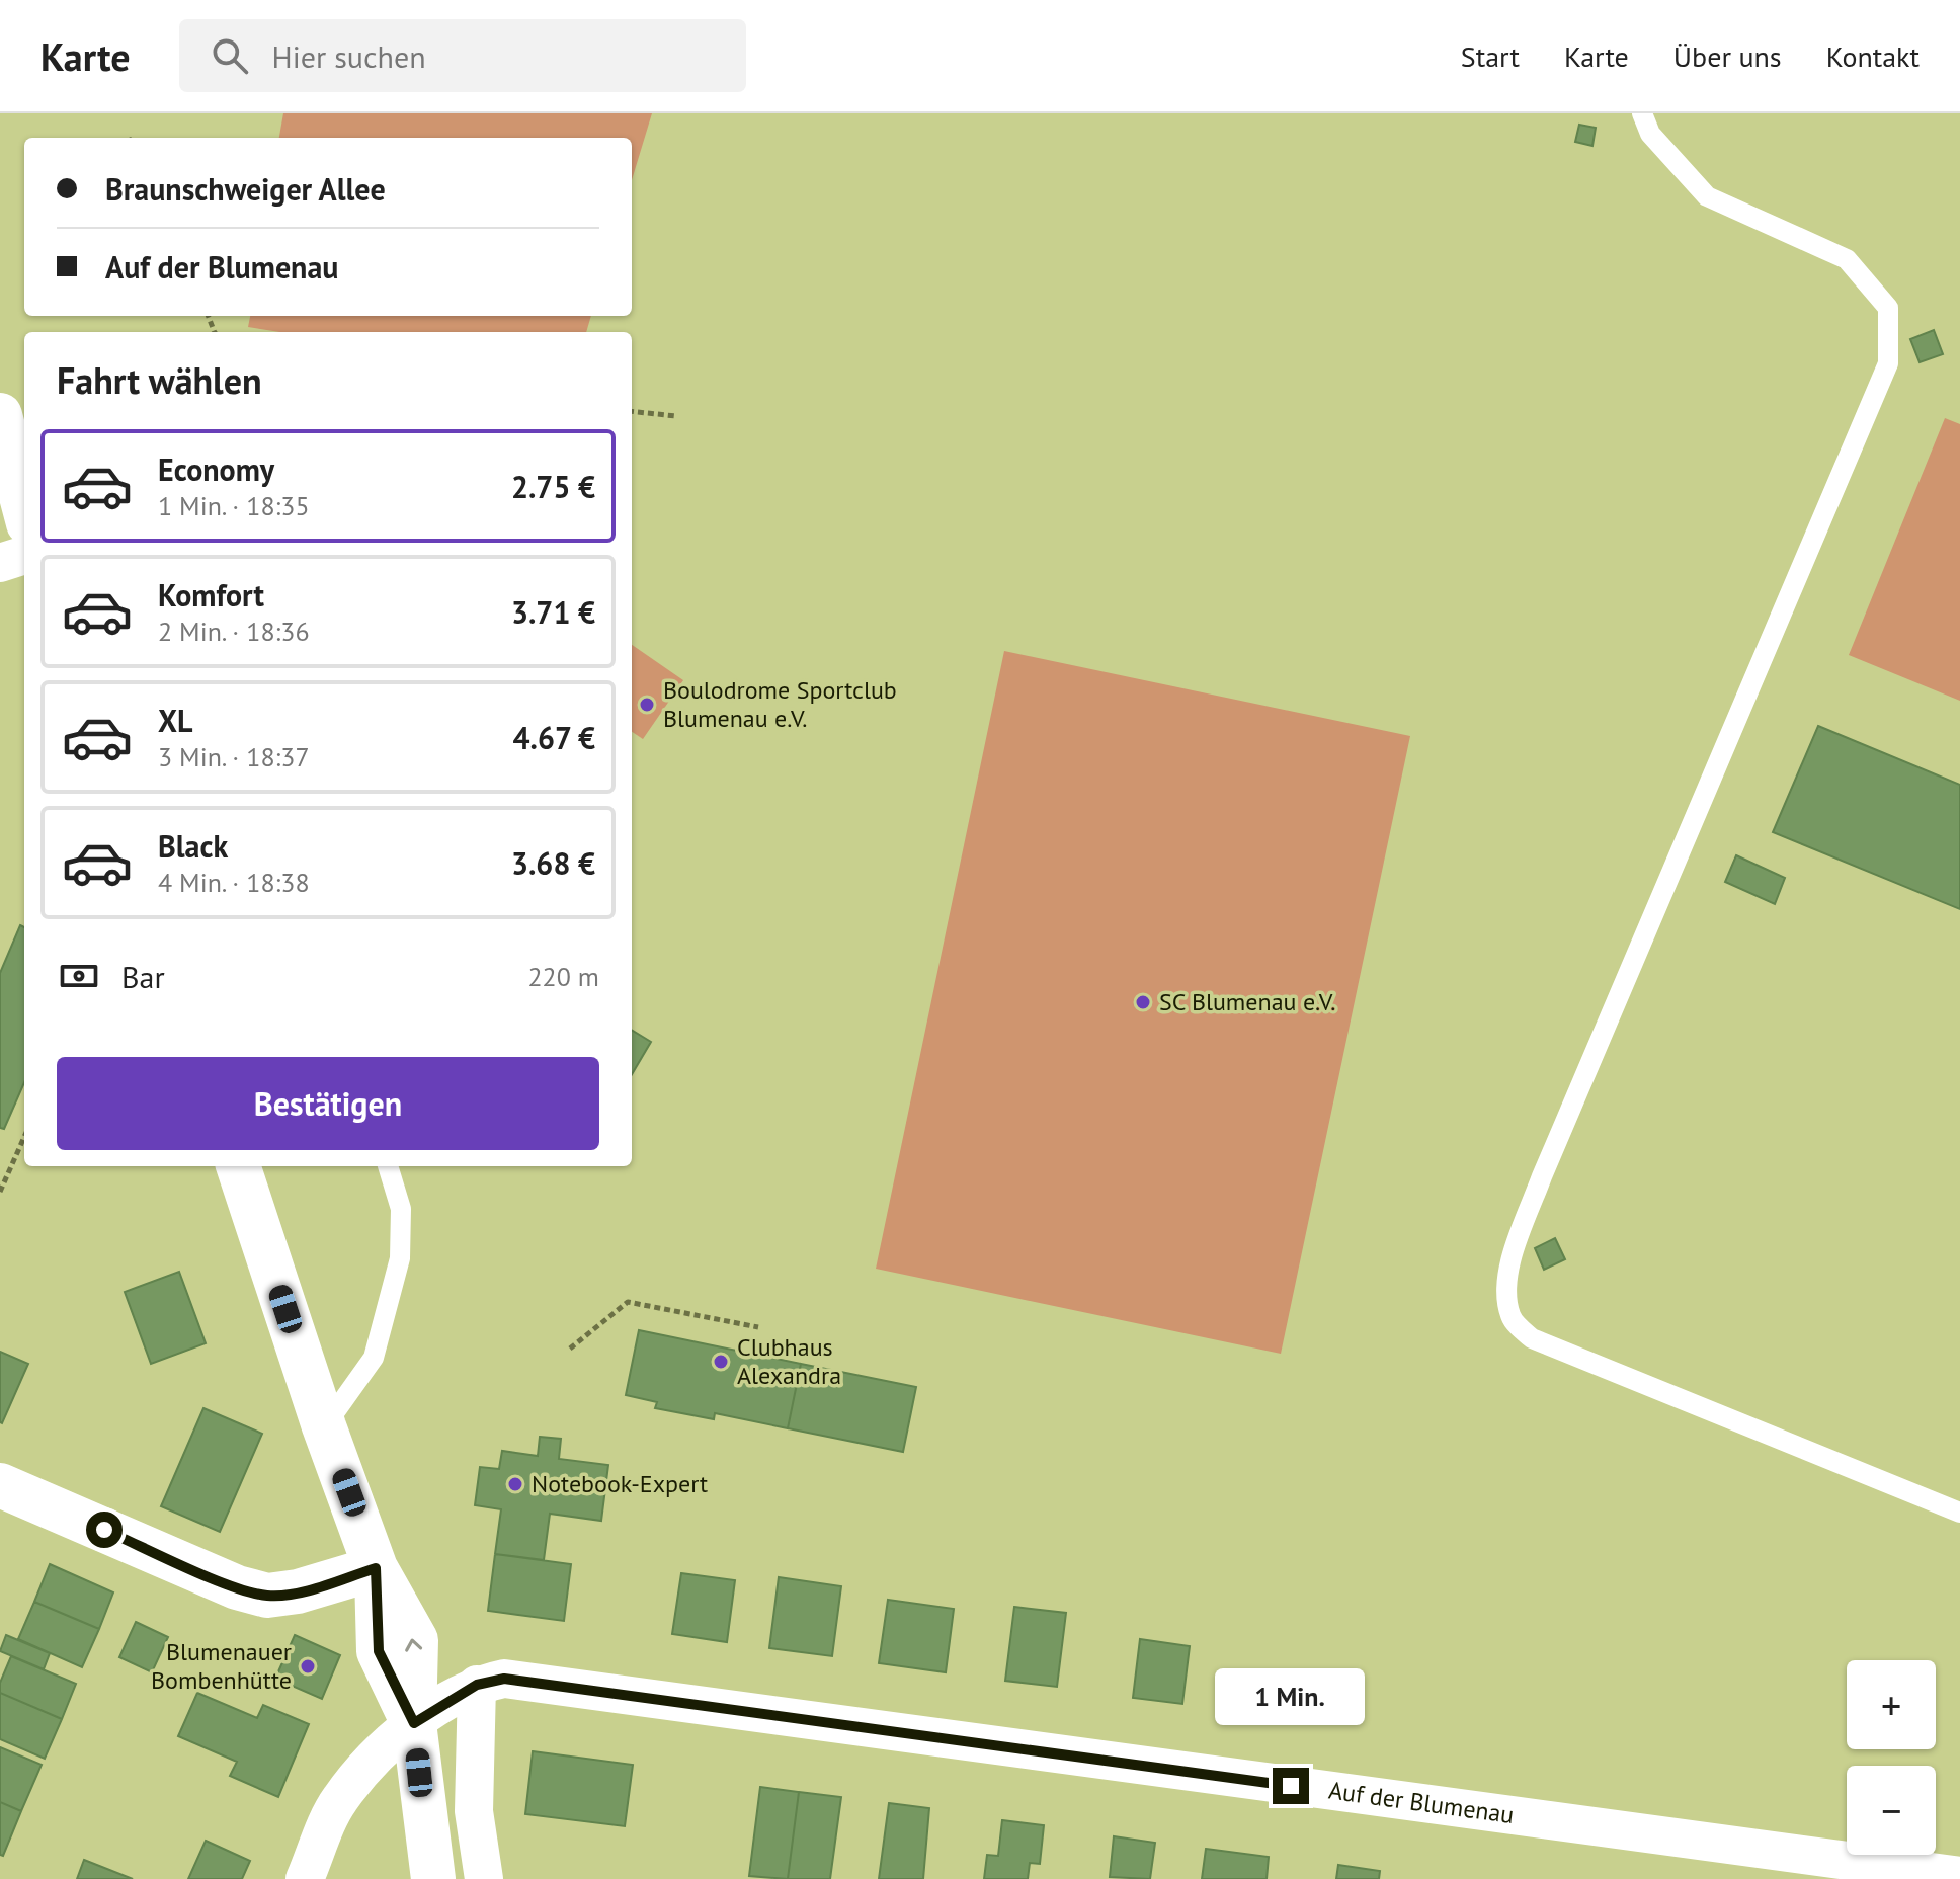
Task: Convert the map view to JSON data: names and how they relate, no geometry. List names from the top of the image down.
{
  "streets": {
    "street": ["Auf der Blumenau"]
  },
  "places": [
    "Boulodrome Sportclub Blumenau e.V.",
    "SC Blumenau e.V.",
    "Clubhaus Alexandra",
    "Notebook-Expert",
    "Blumenauer Bombenhütte"
  ],
  "page": {
    "header": "Karte",
    "search": "Hier suchen",
    "nav": [
      "Start",
      "Karte",
      "Über uns",
      "Kontakt"
    ],
    "banner": ["Braunschweiger Allee", "Auf der Blumenau"],
    "heading": "Fahrt wählen",
    "list": [
      {
        "name": "Economy",
        "note": "1 Min. · 18:35",
        "value": "2.75 €"
      },
      {
        "name": "Komfort",
        "note": "2 Min. · 18:36",
        "value": "3.71 €"
      },
      {
        "name": "XL",
        "note": "3 Min. · 18:37",
        "value": "4.67 €"
      },
      {
        "name": "Black",
        "note": "4 Min. · 18:38",
        "value": "3.68 €"
      }
    ],
    "pay": ["Bar", "220 m"],
    "buttons": "Bestätigen",
    "map_buttons": ["+", "−"],
    "bubble": "1 Min."
  }
}
